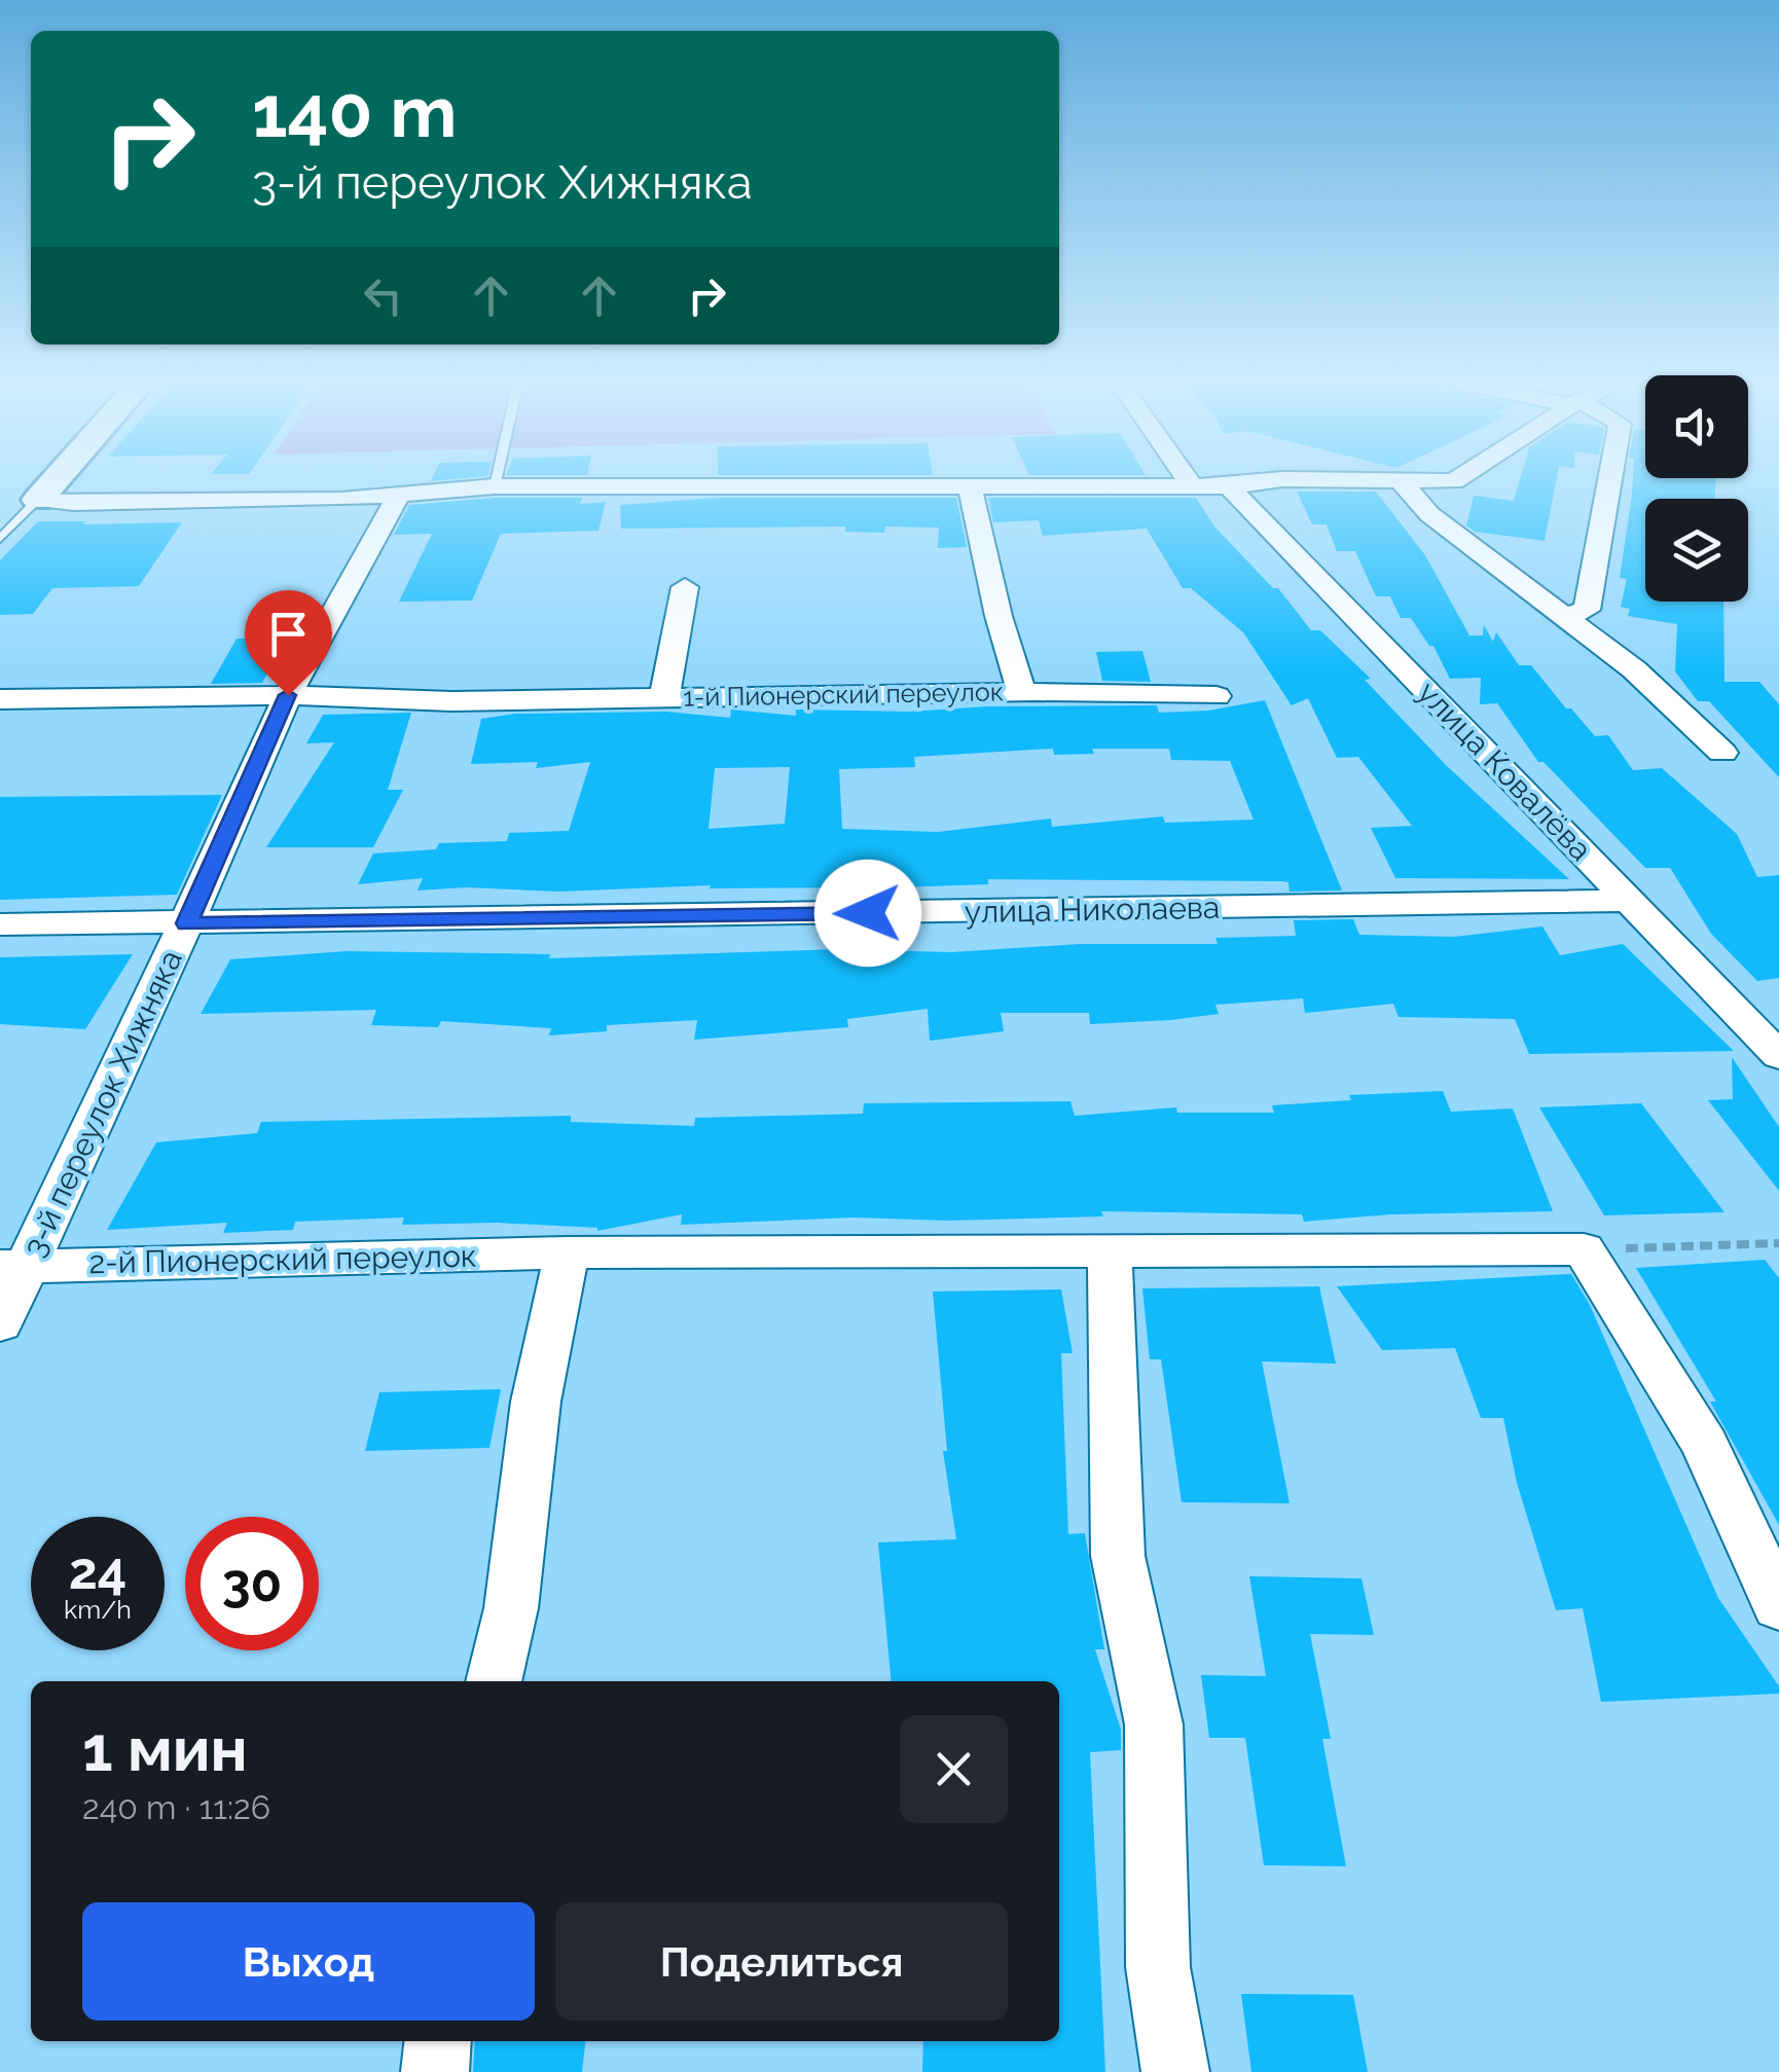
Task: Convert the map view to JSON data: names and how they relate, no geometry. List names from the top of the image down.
{
  "streets": {
    "street": [
      "1-й Пионерский переулок",
      "улица Ковалёва",
      "улица Николаева",
      "3-й переулок Хижняка",
      "2-й Пионерский переулок"
    ]
  },
  "crossings": [
    ["1-й Пионерский переулок", "3-й переулок Хижняка"],
    ["улица Ковалёва", "улица Николаева"],
    ["улица Николаева", "3-й переулок Хижняка"],
    ["3-й переулок Хижняка", "2-й Пионерский переулок"]
  ],
  "page": {
    "turn": ["140 m", "3-й переулок Хижняка"],
    "speed": "24 km/h",
    "limit": "30",
    "heading": ["1 мин", "240 m · 11:26"],
    "buttons": ["Выход", "Поделиться"]
  }
}
